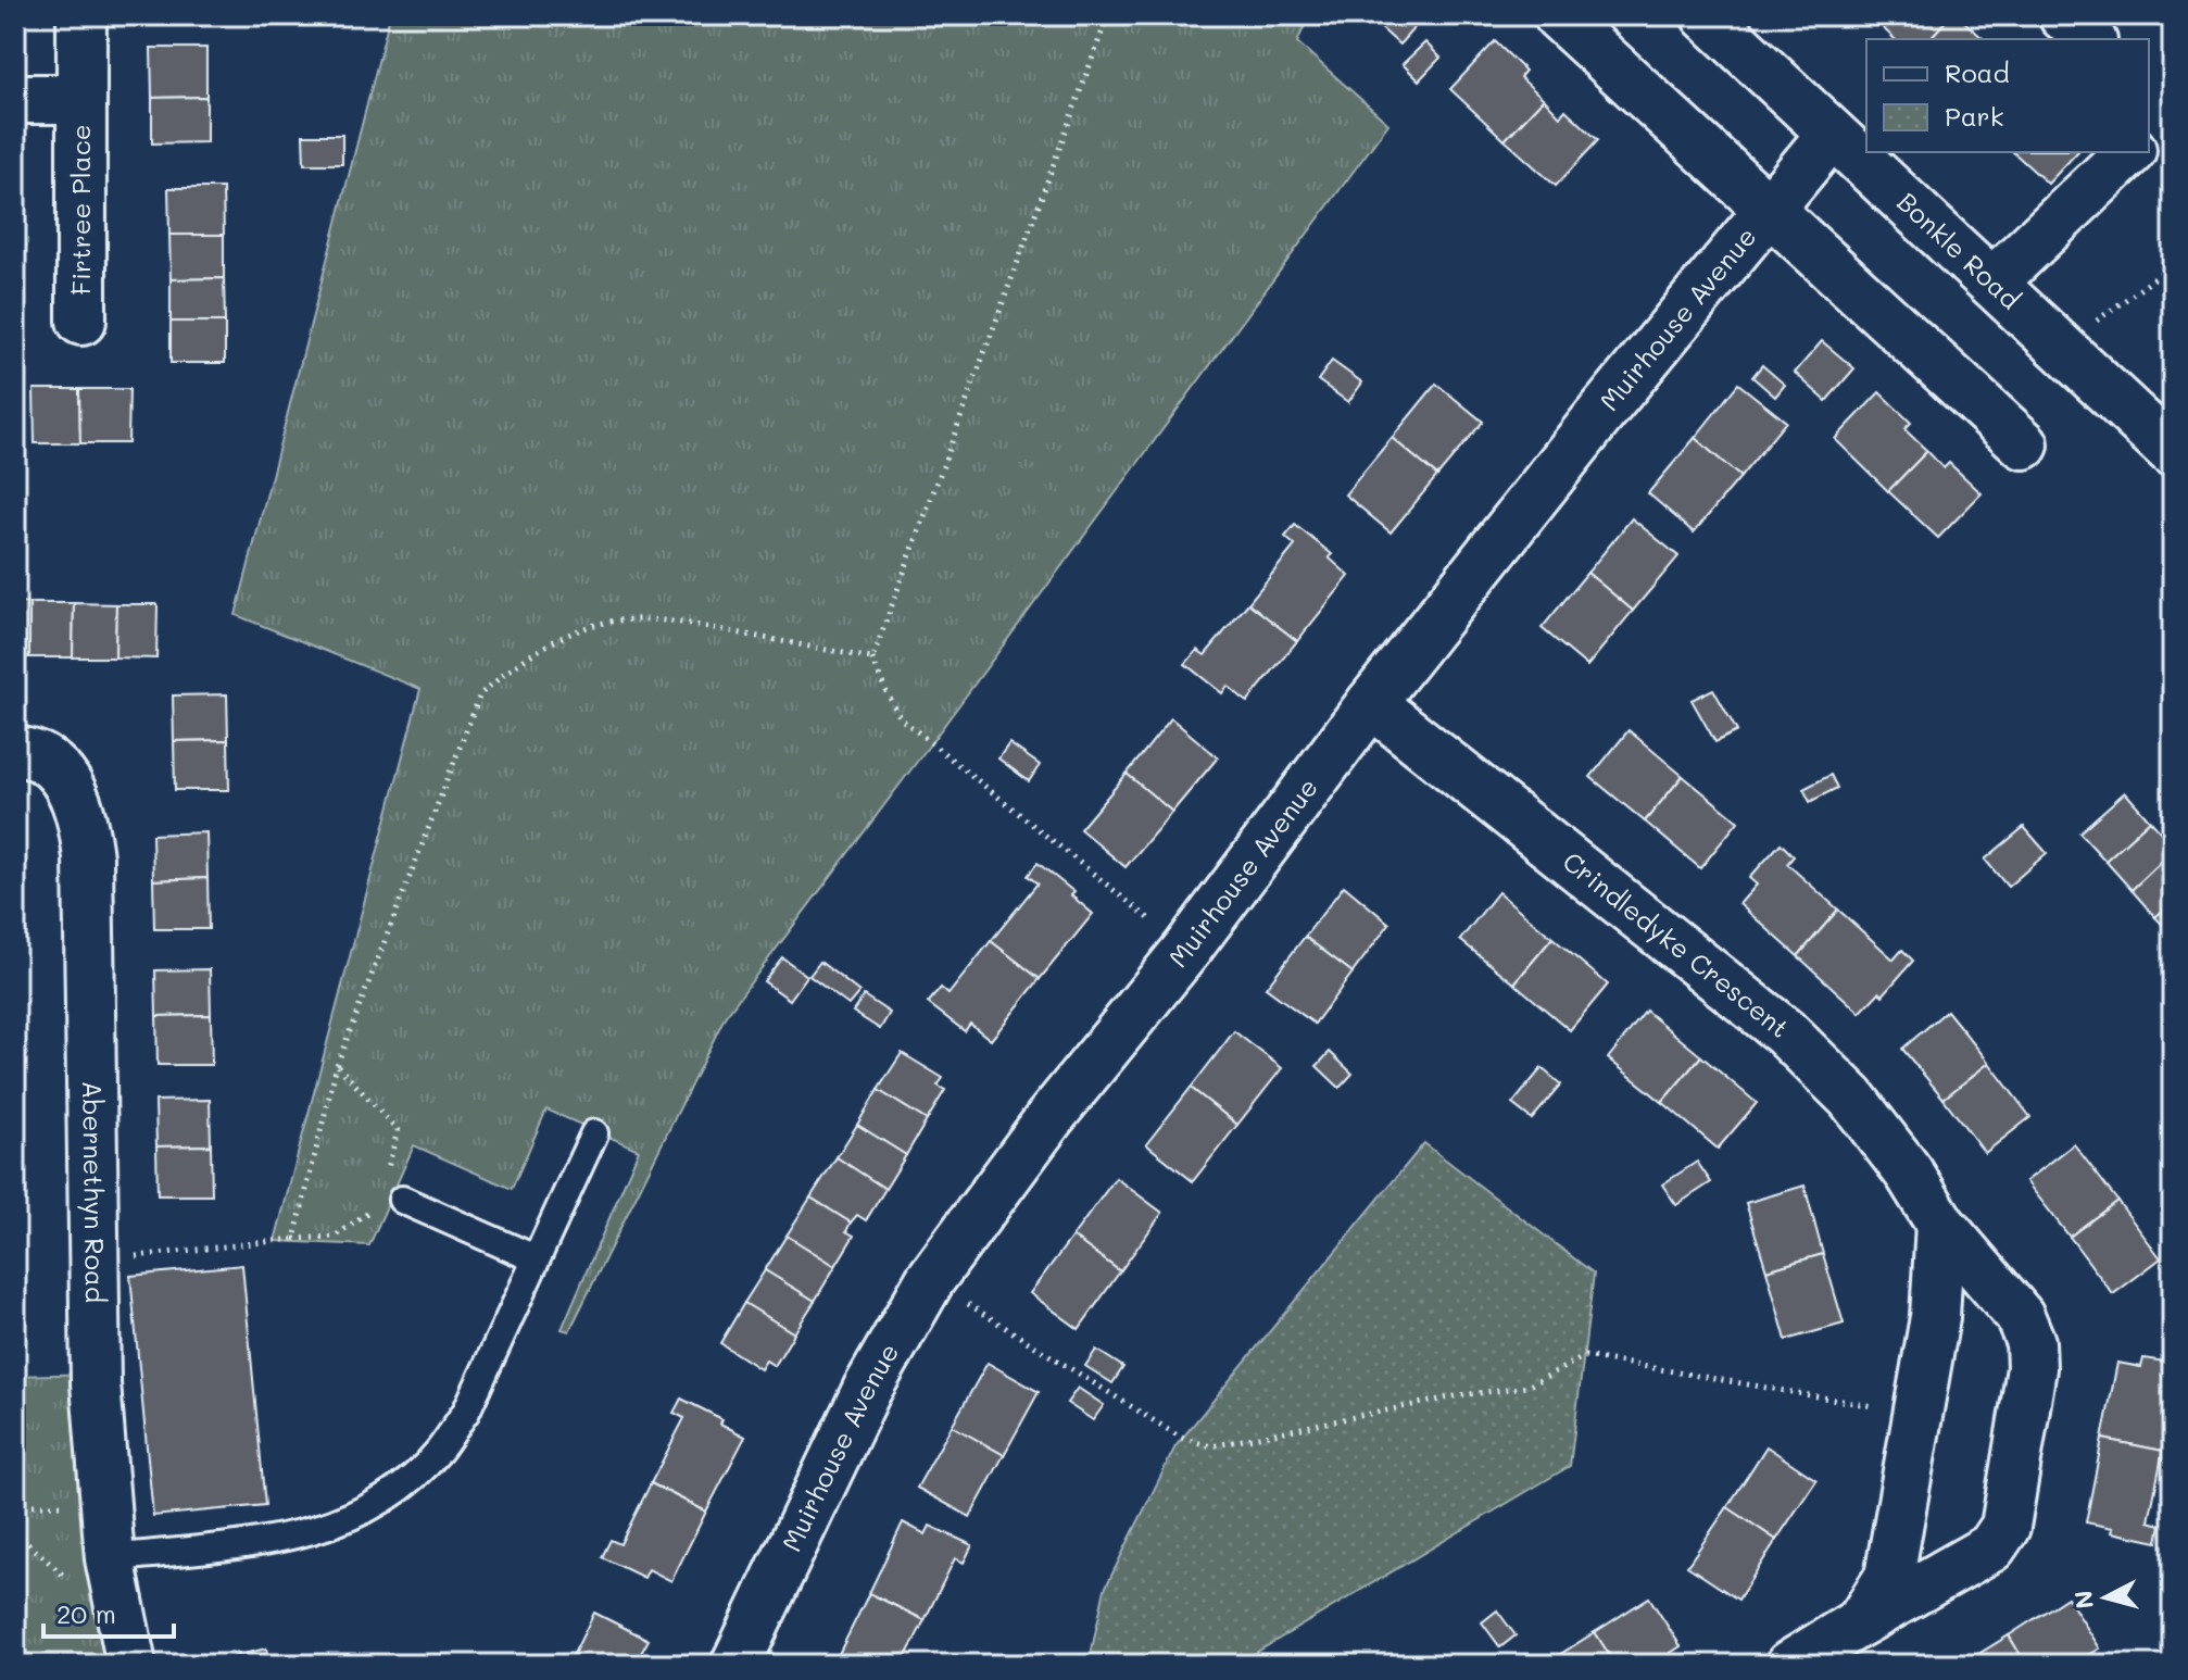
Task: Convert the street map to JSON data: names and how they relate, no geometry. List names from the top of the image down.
{
  "streets": {
    "street": [
      "Firtree Place",
      "Bonkle Road",
      "Muirhouse Avenue",
      "Crindledyke Crescent",
      "Abernethyn Road"
    ]
  },
  "crossings": [
    ["Bonkle Road", "Muirhouse Avenue"],
    ["Muirhouse Avenue", "Crindledyke Crescent"]
  ],
  "legend": ["Road", "Park"],
  "scale_bar": "20 m",
  "north": "left"
}
